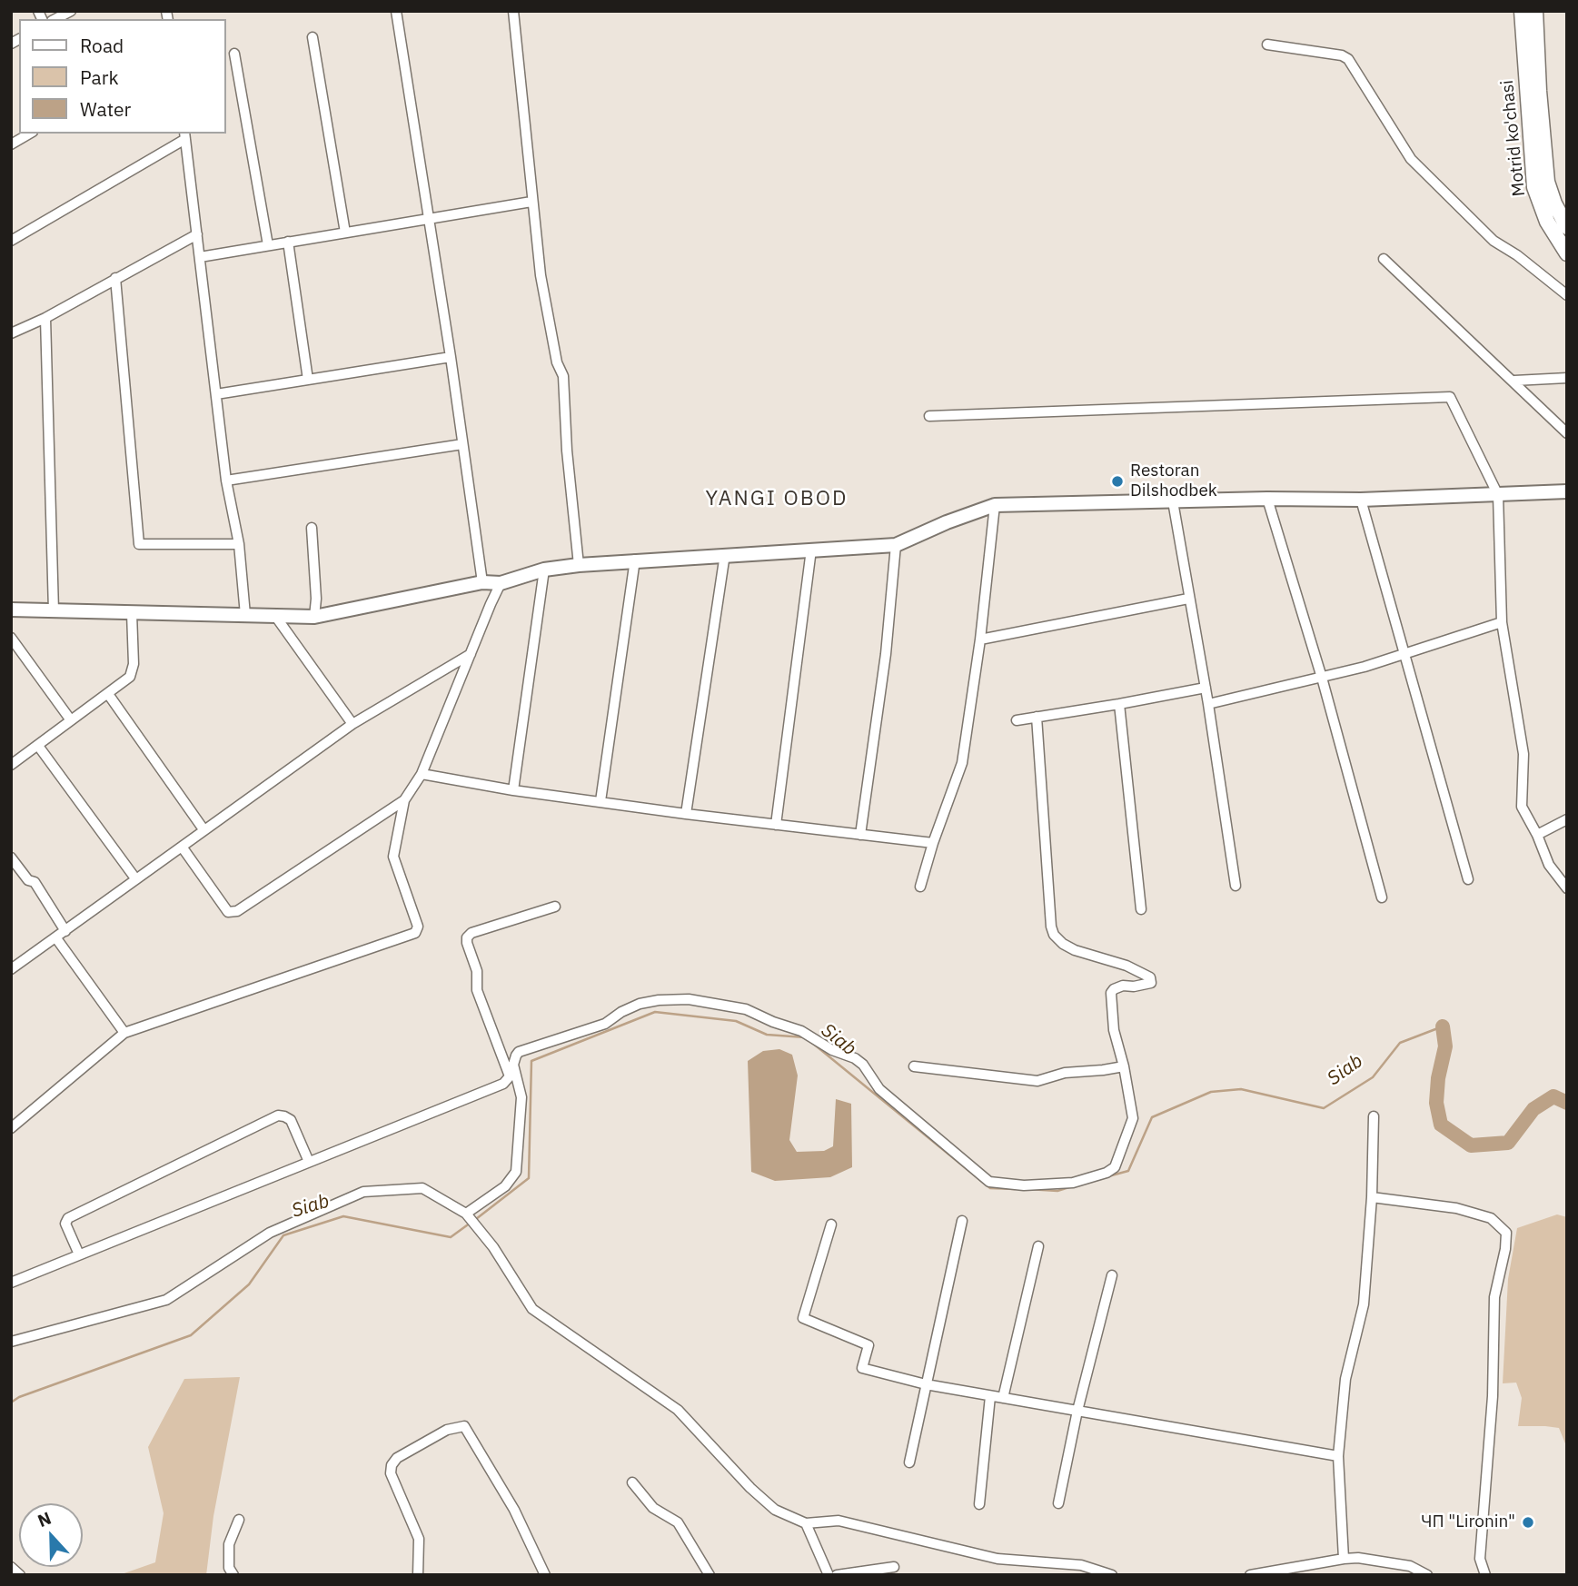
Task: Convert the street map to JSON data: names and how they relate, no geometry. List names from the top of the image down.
{
  "streets": {
    "main road": ["Motrid ko'chasi"]
  },
  "districts": ["YANGI OBOD"],
  "water": ["Siab"],
  "places": ["Restoran Dilshodbek", "ЧП \"Lironin\""],
  "legend": ["Road", "Park", "Water"],
  "north": "top"
}
